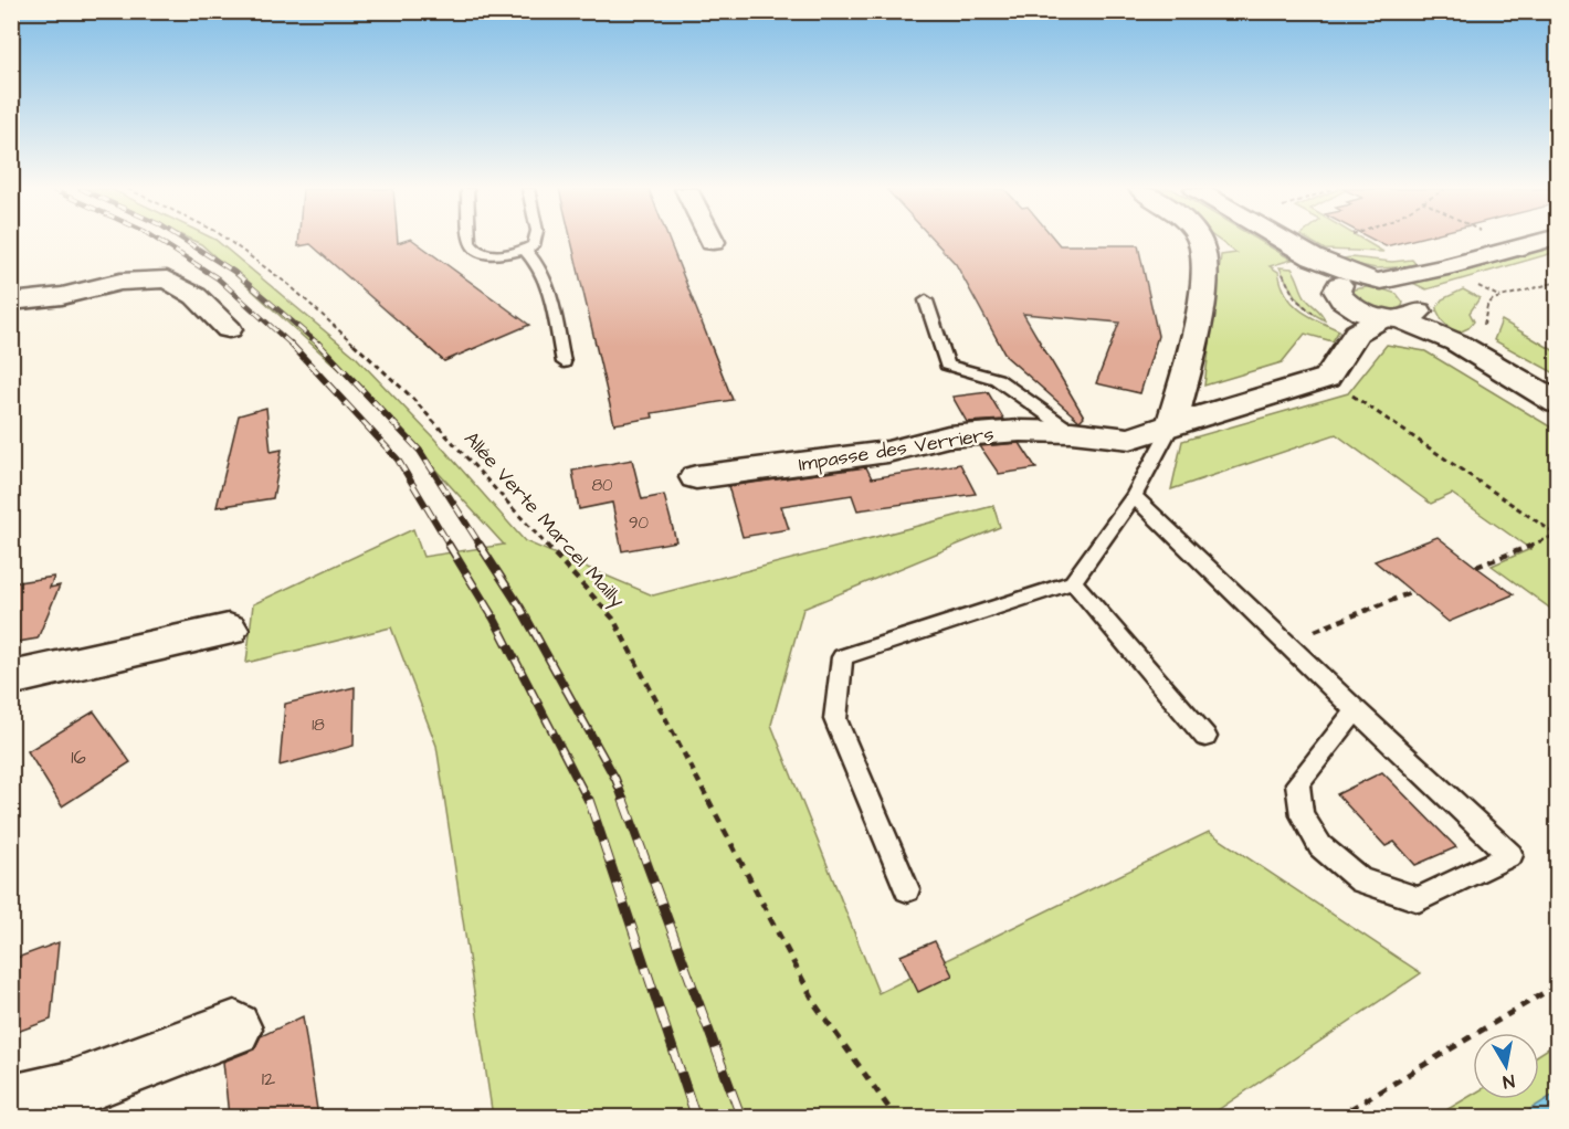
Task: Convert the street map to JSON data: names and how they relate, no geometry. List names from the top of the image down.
{
  "streets": {
    "street": ["Impasse des Verriers"],
    "path": ["Allée Verte Marcel Mailly"]
  },
  "house_numbers": [
    "80",
    "90",
    "18",
    "16",
    "12"
  ],
  "north": "bottom"
}
